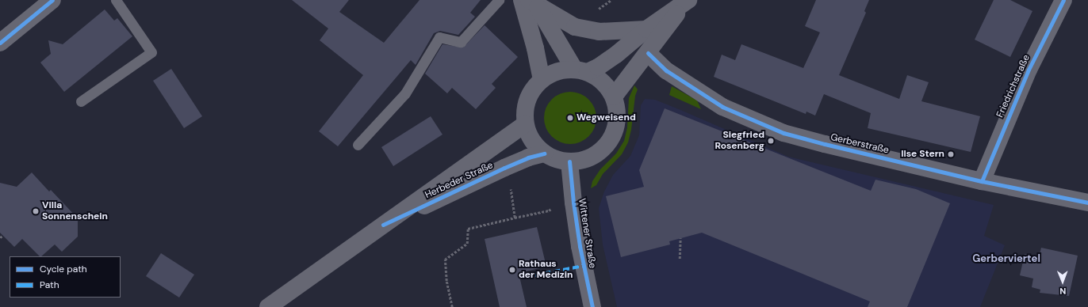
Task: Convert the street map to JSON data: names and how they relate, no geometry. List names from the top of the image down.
{
  "streets": {
    "main road": [
      "Friedrichstraße",
      "Gerberstraße",
      "Herbeder Straße",
      "Wittener Straße"
    ]
  },
  "crossings": [
    ["Friedrichstraße", "Gerberstraße"],
    ["Herbeder Straße", "Wittener Straße"]
  ],
  "districts": ["Gerberviertel"],
  "places": [
    "Wegweisend",
    "Siegfried Rosenberg",
    "Ilse Stern",
    "Villa Sonnenschein",
    "Rathaus der Medizin"
  ],
  "legend": ["Cycle path", "Path"],
  "north": "bottom"
}
